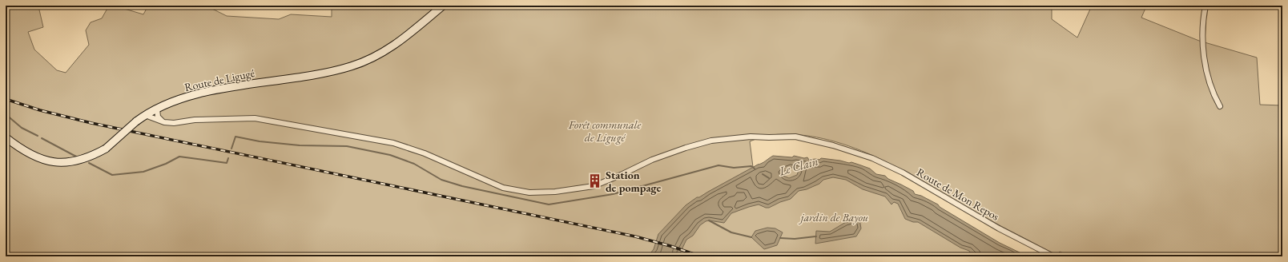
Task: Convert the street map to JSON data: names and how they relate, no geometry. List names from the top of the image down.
{
  "streets": {
    "street": ["Route de Ligugé", "Route de Mon Repos"]
  },
  "water": ["Le Clain"],
  "parks": ["Forêt communale de Ligugé", "jardin de Bayou"],
  "places": {
    "building": ["Station de pompage"]
  }
}
